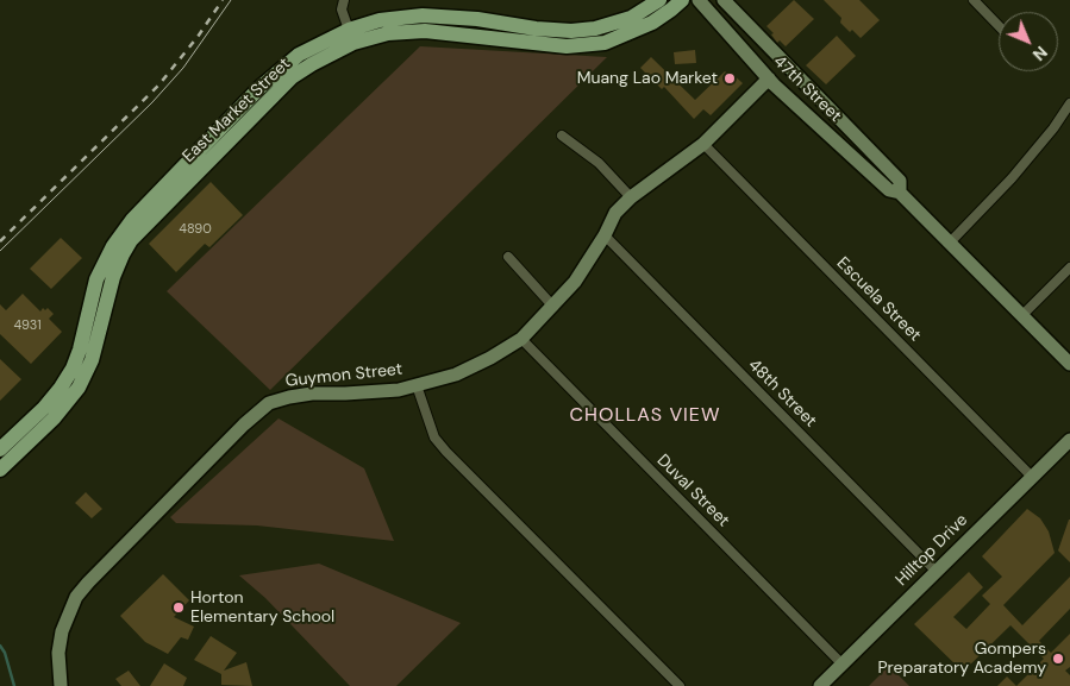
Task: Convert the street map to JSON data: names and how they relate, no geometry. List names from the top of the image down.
{
  "streets": {
    "main road": ["East Market Street"],
    "street": [
      "47th Street",
      "Escuela Street",
      "Guymon Street",
      "48th Street",
      "Duval Street",
      "Hilltop Drive"
    ]
  },
  "crossings": [
    ["47th Street", "Guymon Street"],
    ["Escuela Street", "Guymon Street"],
    ["Escuela Street", "Hilltop Drive"],
    ["Guymon Street", "48th Street"],
    ["Guymon Street", "Duval Street"],
    ["48th Street", "Hilltop Drive"],
    ["Duval Street", "Hilltop Drive"]
  ],
  "districts": ["CHOLLAS VIEW"],
  "places": ["Muang Lao Market", "Horton Elementary School", "Gompers Preparatory Academy"],
  "house_numbers": ["4890", "4931"],
  "north": "bottom right"
}
